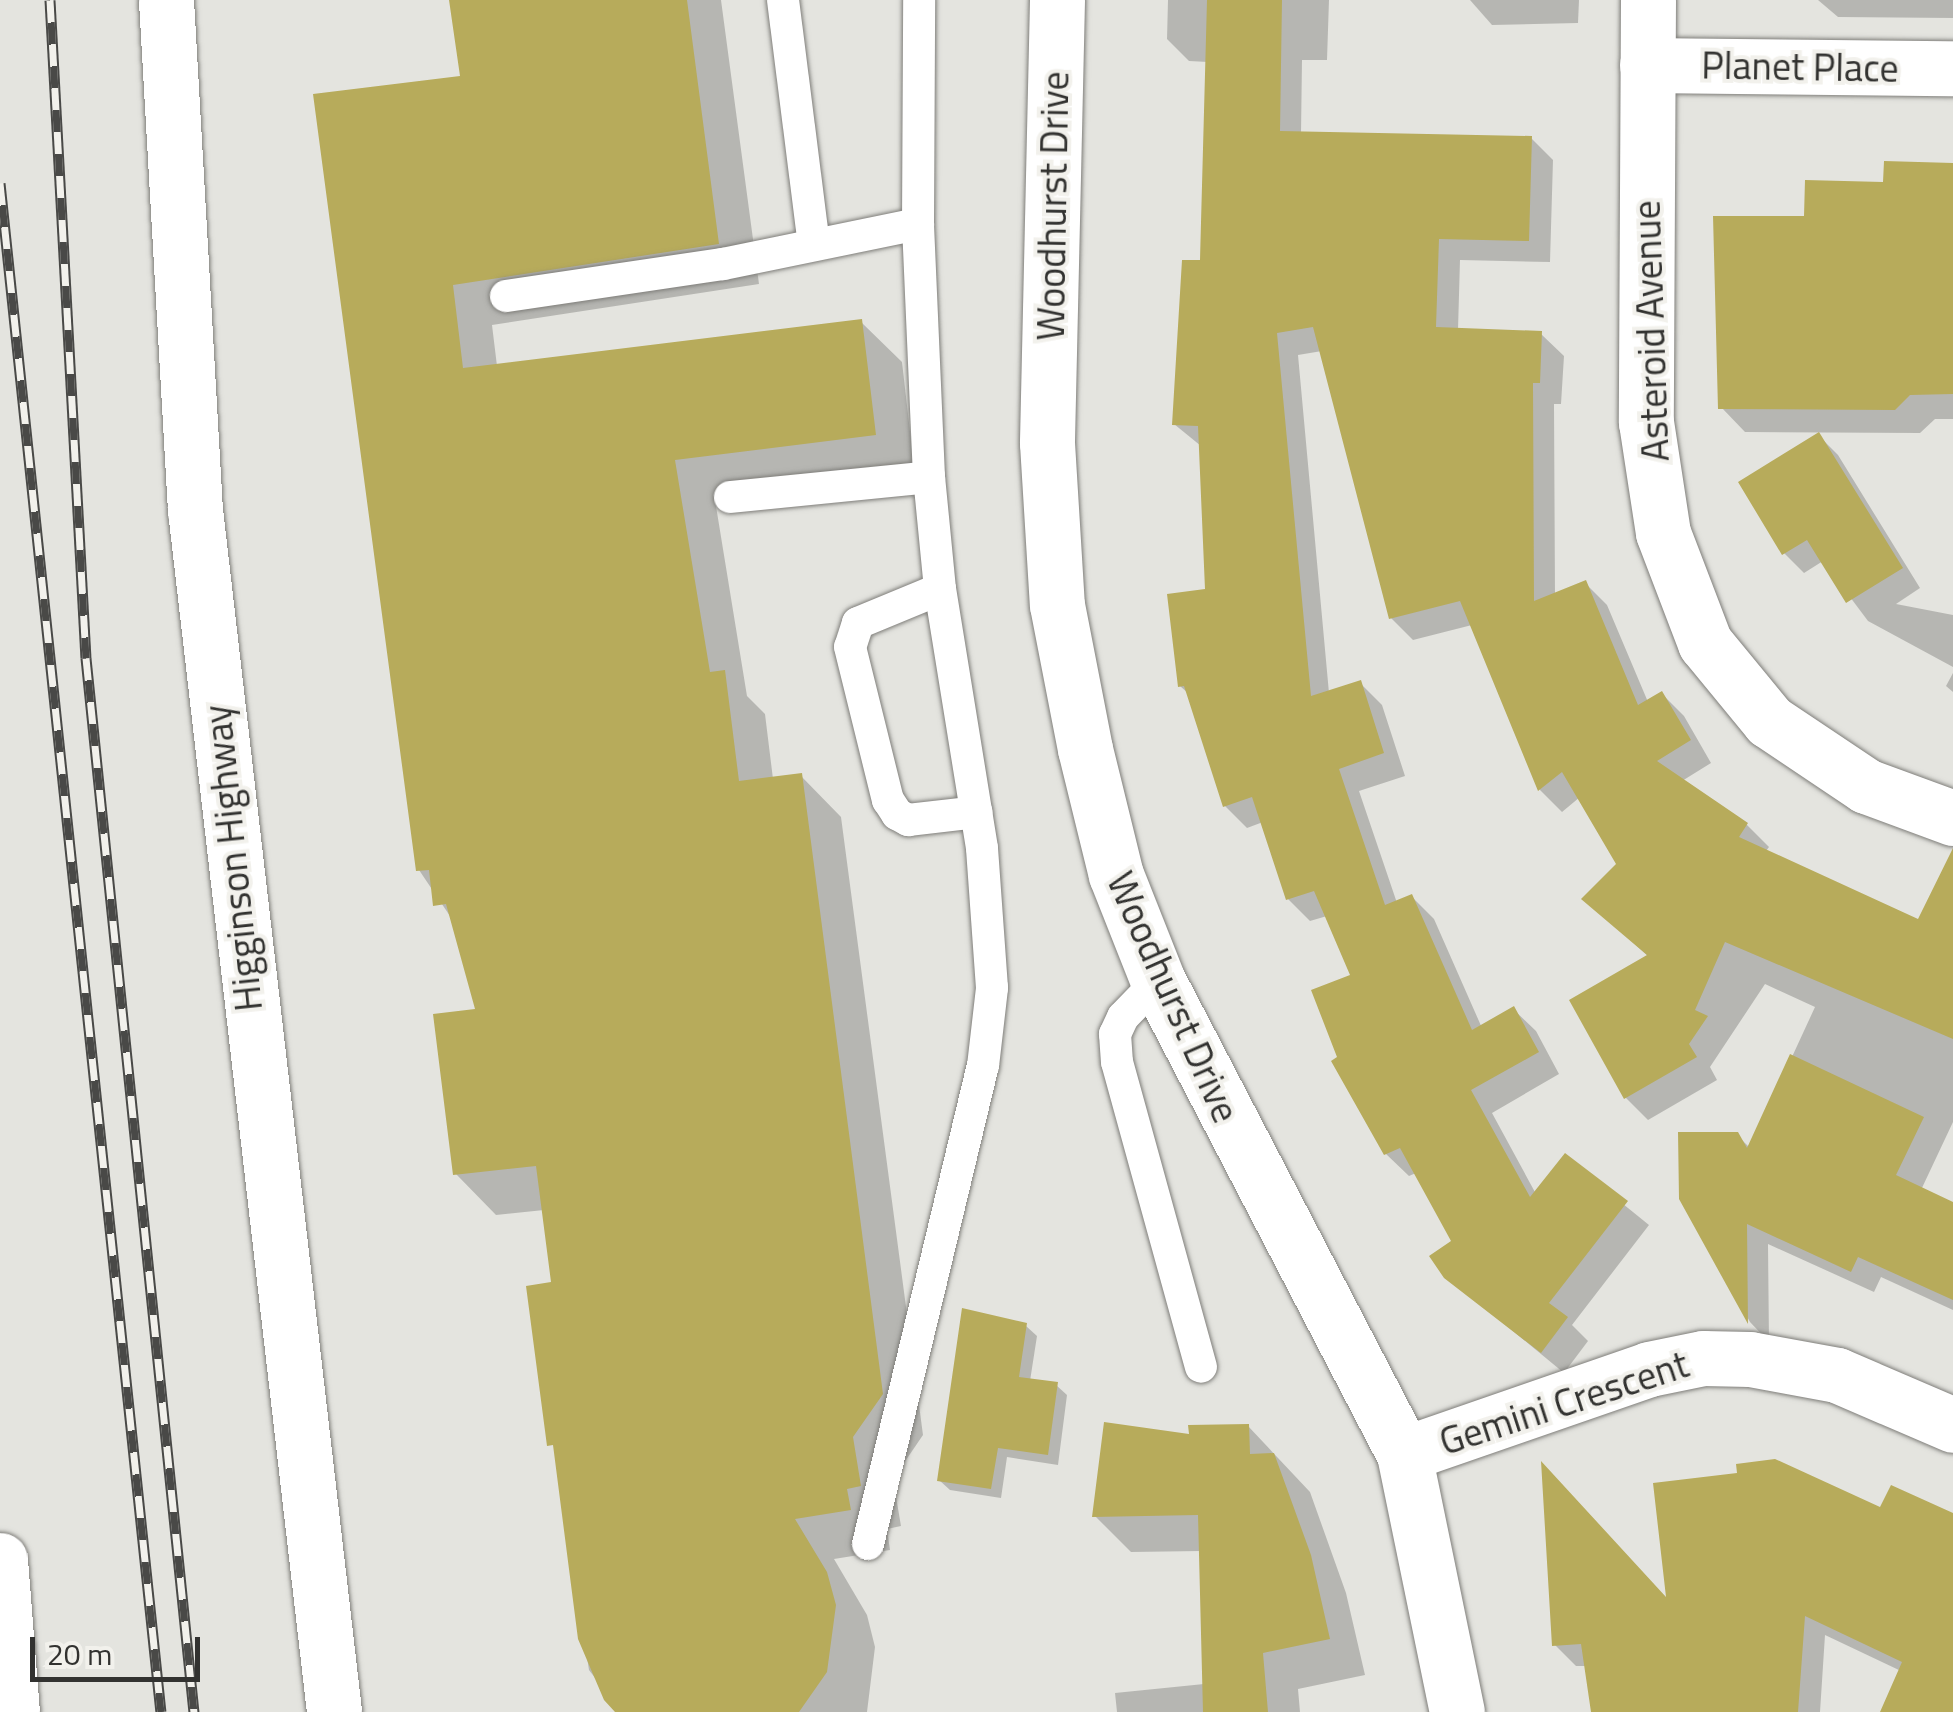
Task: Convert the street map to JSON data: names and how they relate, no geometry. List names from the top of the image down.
{
  "streets": {
    "main road": [
      "Planet Place",
      "Woodhurst Drive",
      "Asteroid Avenue",
      "Higginson Highway",
      "Gemini Crescent"
    ]
  },
  "crossings": [
    ["Planet Place", "Asteroid Avenue"],
    ["Woodhurst Drive", "Gemini Crescent"]
  ],
  "scale_bar": "20 m"
}
